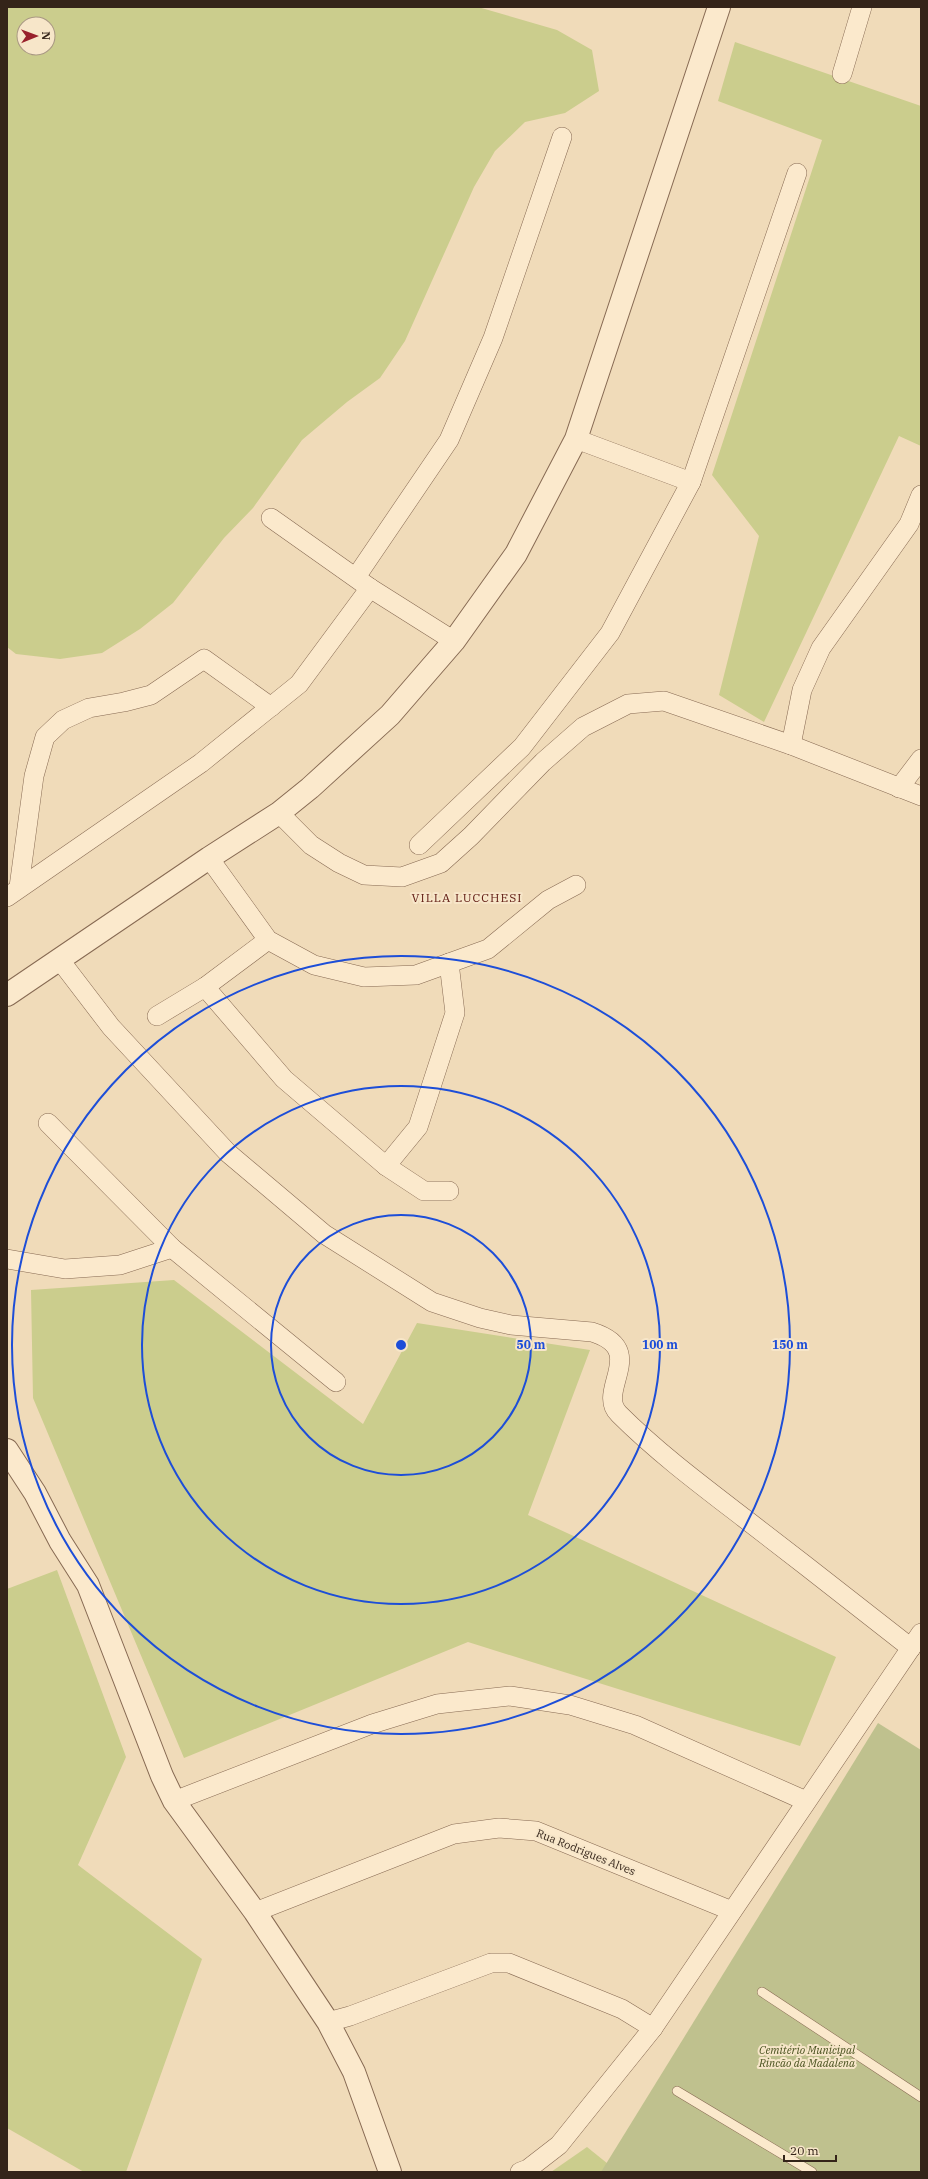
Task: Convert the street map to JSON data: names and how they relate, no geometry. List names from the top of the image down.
{
  "streets": {
    "street": ["Rua Rodrigues Alves"]
  },
  "districts": ["VILLA LUCCHESI"],
  "parks": ["Cemitério Municipal Rincão da Madalena"],
  "scale_bar": "20 m",
  "north": "right",
  "rings": ["50 m", "100 m", "150 m"]
}
